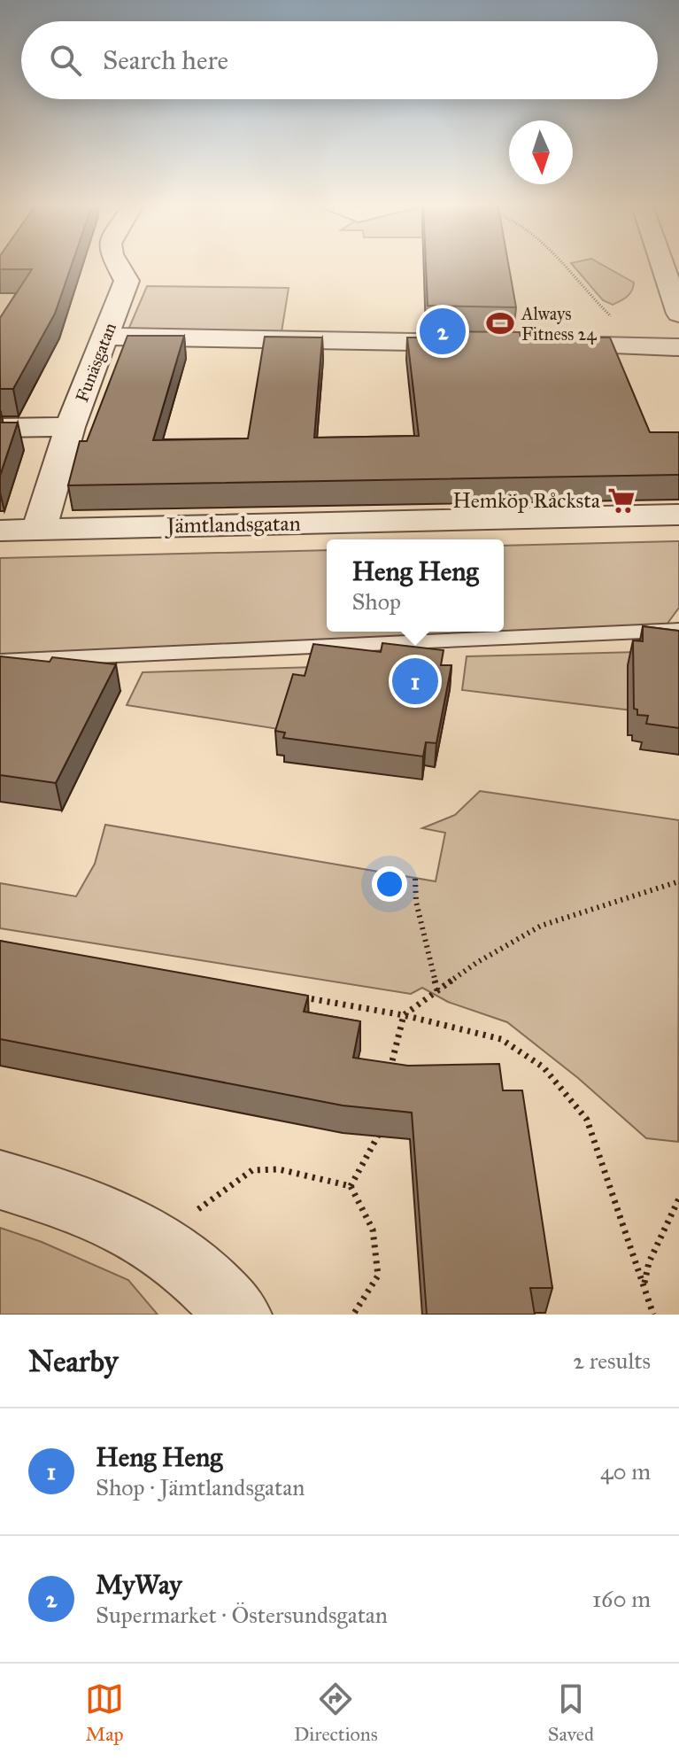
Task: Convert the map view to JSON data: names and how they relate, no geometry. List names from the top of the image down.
{
  "streets": {
    "street": ["Funäsgatan", "Jämtlandsgatan"]
  },
  "crossings": [
    ["Funäsgatan", "Jämtlandsgatan"]
  ],
  "places": {
    "sports": ["Always Fitness 24"],
    "supermarket": ["Hemköp Råcksta"]
  },
  "north": "bottom",
  "page": {
    "search": "Search here",
    "pins": ["2", "1"],
    "popup": ["Heng Heng", "Shop"],
    "heading": ["Nearby", "2 results"],
    "list": [
      {
        "mark": "1",
        "name": "Heng Heng",
        "note": "Shop · Jämtlandsgatan",
        "value": "40 m"
      },
      {
        "mark": "2",
        "name": "MyWay",
        "note": "Supermarket · Östersundsgatan",
        "value": "160 m"
      }
    ],
    "nav": ["Map", "Directions", "Saved"]
  }
}
